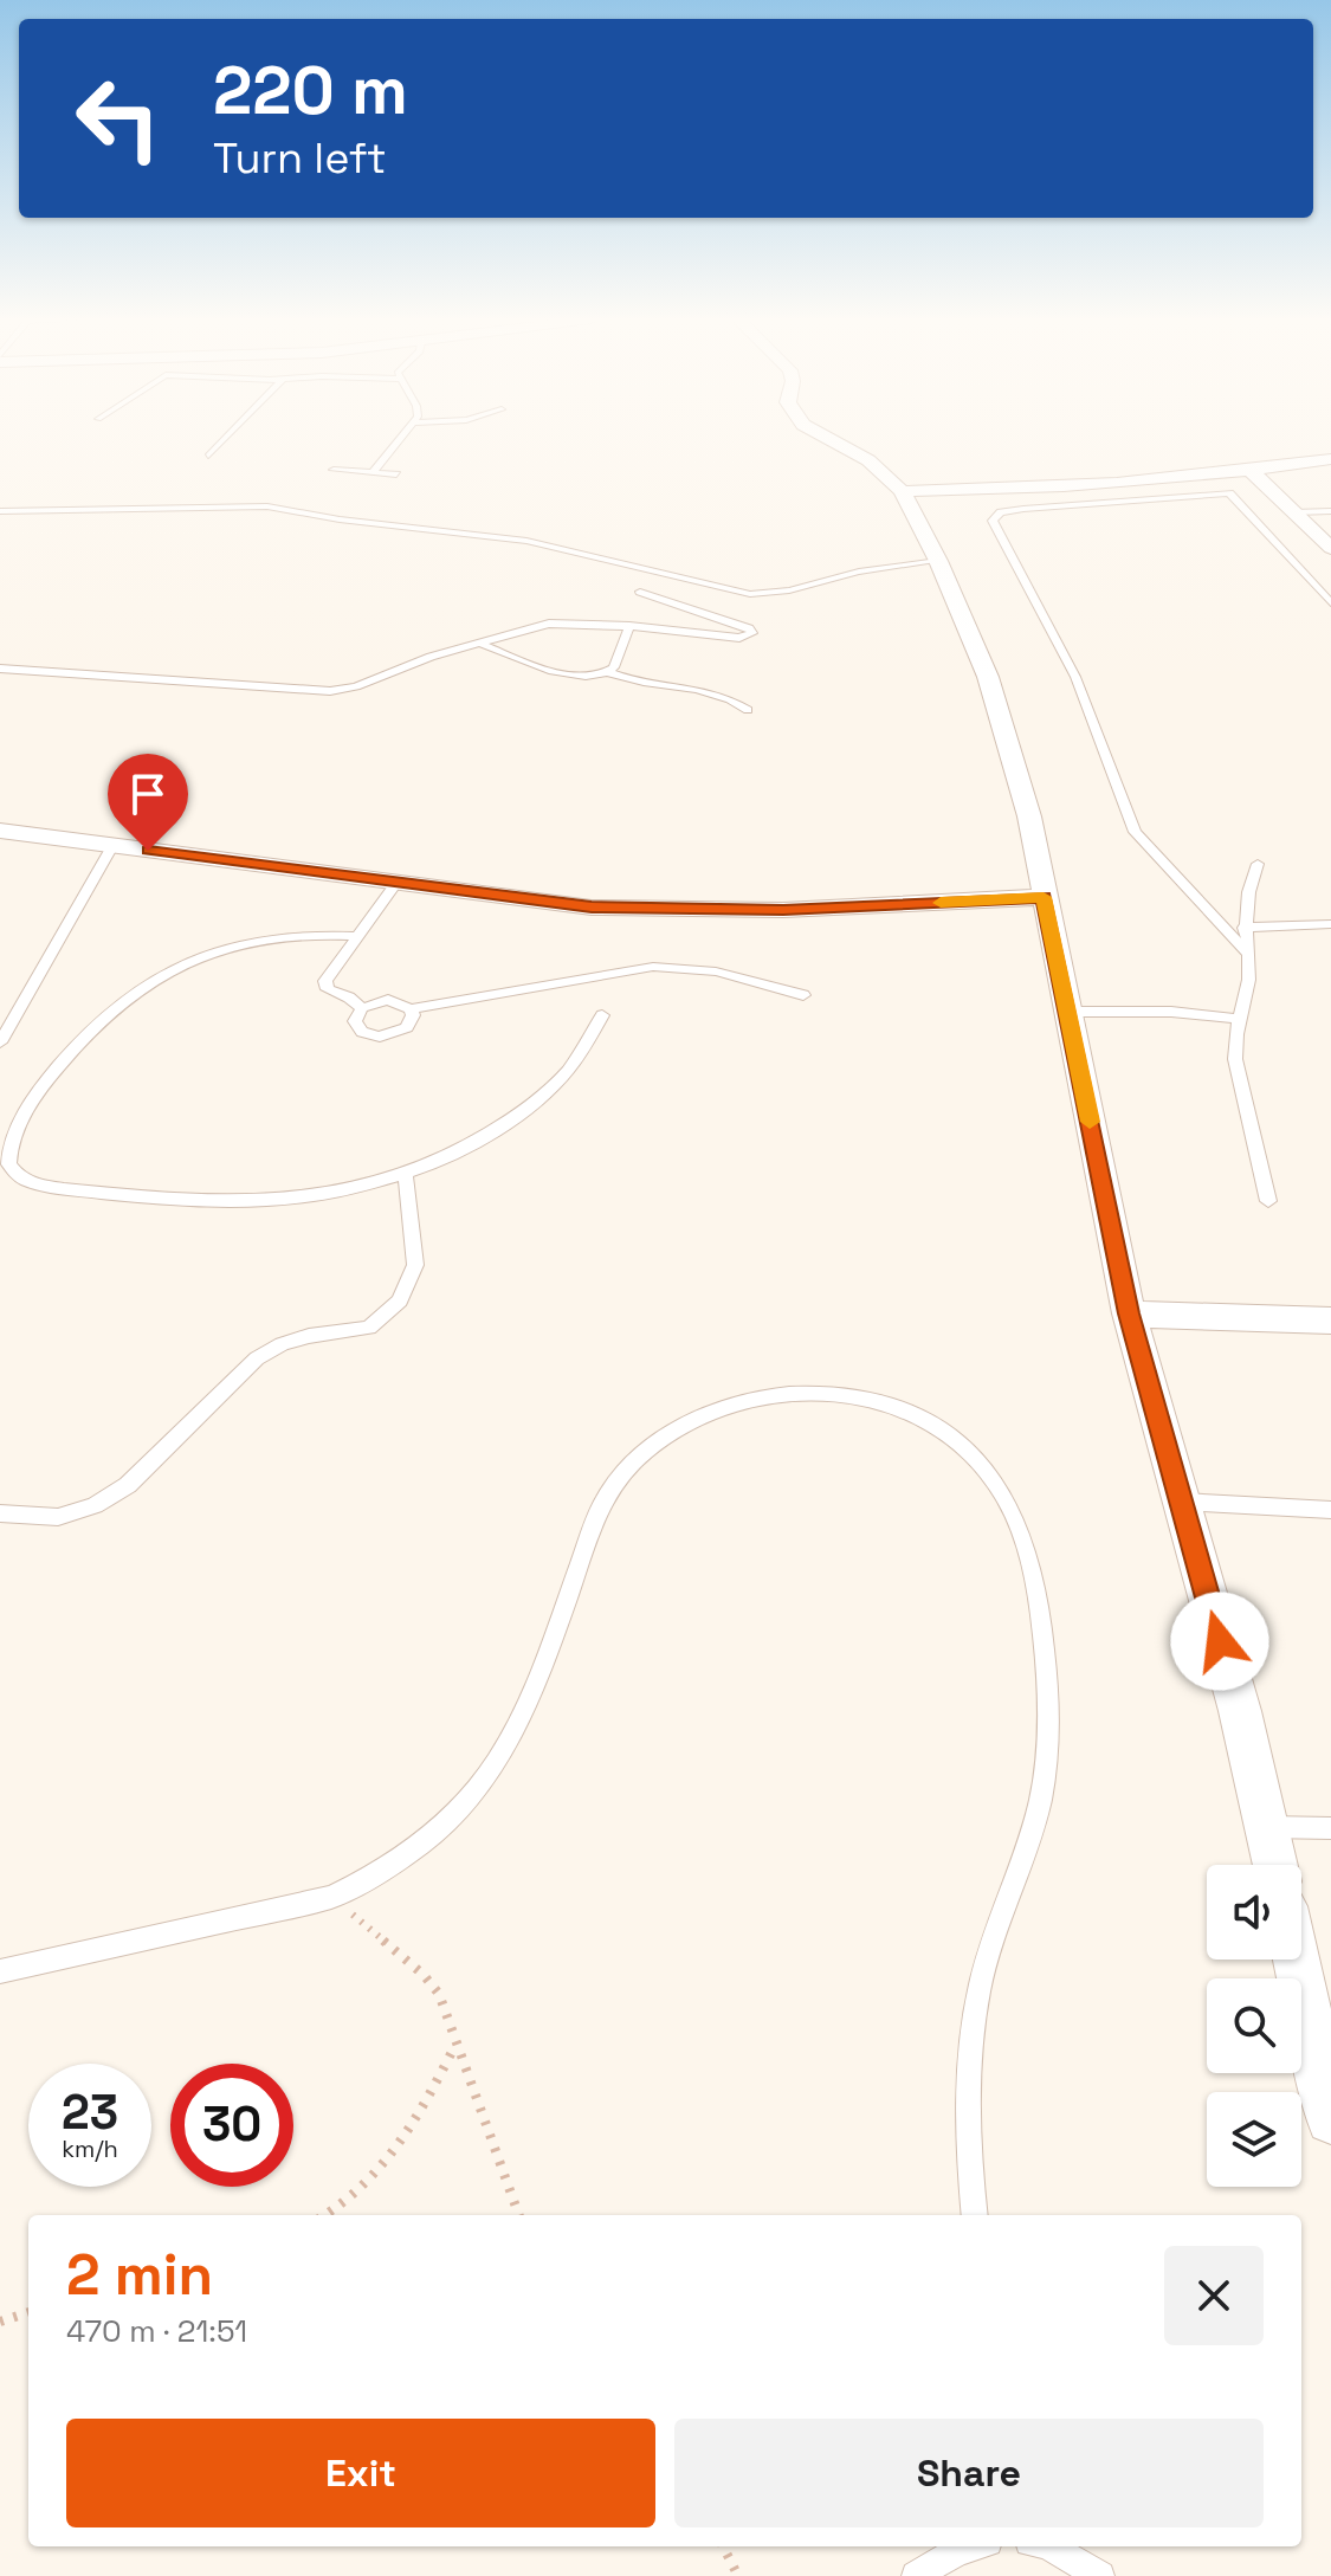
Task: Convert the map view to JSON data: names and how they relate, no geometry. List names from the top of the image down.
{
  "page": {
    "turn": ["220 m", "Turn left"],
    "speed": "23 km/h",
    "limit": "30",
    "heading": ["2 min", "470 m · 21:51"],
    "buttons": ["Exit", "Share"]
  }
}
